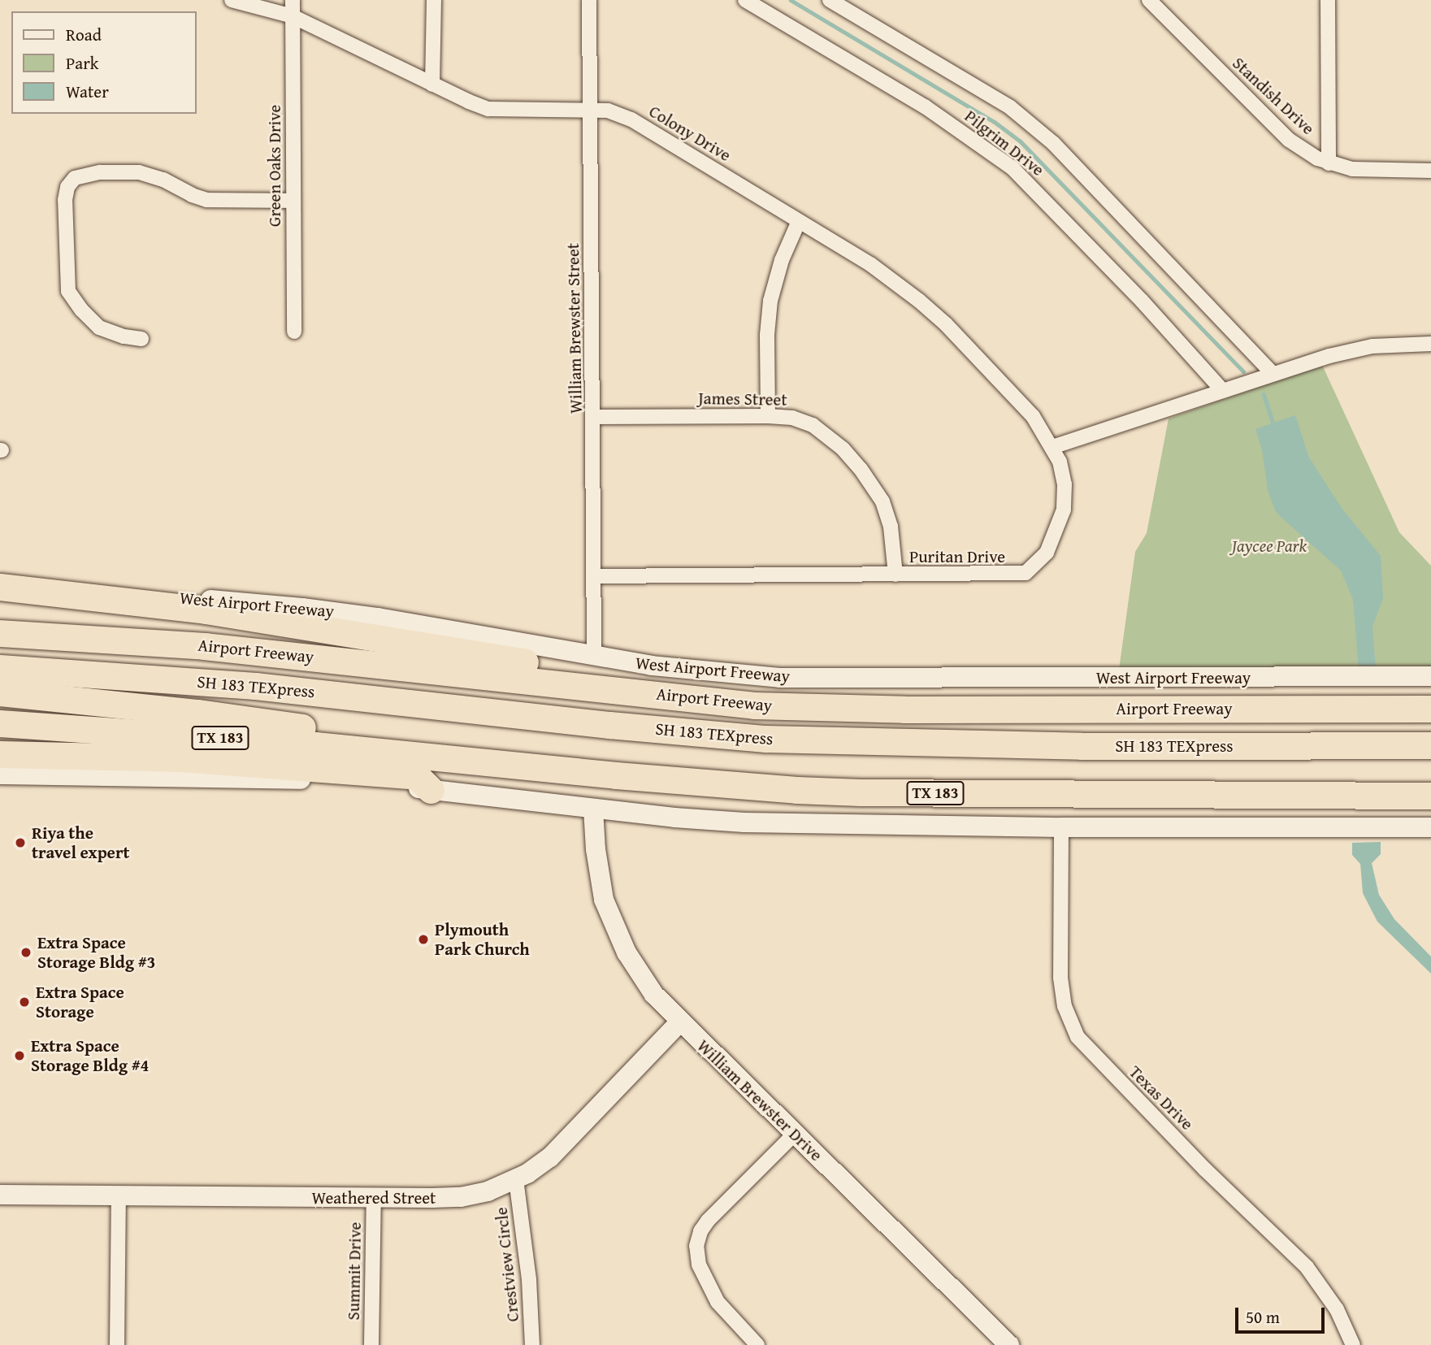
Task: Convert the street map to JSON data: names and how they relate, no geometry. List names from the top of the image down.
{
  "streets": {
    "highway": ["Airport Freeway", "SH 183 TEXpress", "TX 183"],
    "main road": ["West Airport Freeway", "William Brewster Drive", "Weathered Street"],
    "street": [
      "Standish Drive",
      "Colony Drive",
      "Pilgrim Drive",
      "Green Oaks Drive",
      "William Brewster Street",
      "James Street",
      "Puritan Drive",
      "Texas Drive",
      "Crestview Circle",
      "Summit Drive"
    ]
  },
  "crossings": [
    ["Colony Drive", "Green Oaks Drive"],
    ["Colony Drive", "William Brewster Street"],
    ["Colony Drive", "Puritan Drive"],
    ["William Brewster Street", "James Street"],
    ["William Brewster Street", "Puritan Drive"],
    ["William Brewster Street", "West Airport Freeway"],
    ["James Street", "Puritan Drive"],
    ["William Brewster Drive", "Weathered Street"],
    ["Weathered Street", "Crestview Circle"],
    ["Weathered Street", "Summit Drive"]
  ],
  "parks": ["Jaycee Park"],
  "places": [
    "Riya the travel expert",
    "Plymouth Park Church",
    "Extra Space Storage Bldg #3",
    "Extra Space Storage",
    "Extra Space Storage Bldg #4"
  ],
  "legend": ["Road", "Park", "Water"],
  "scale_bar": "50 m"
}
